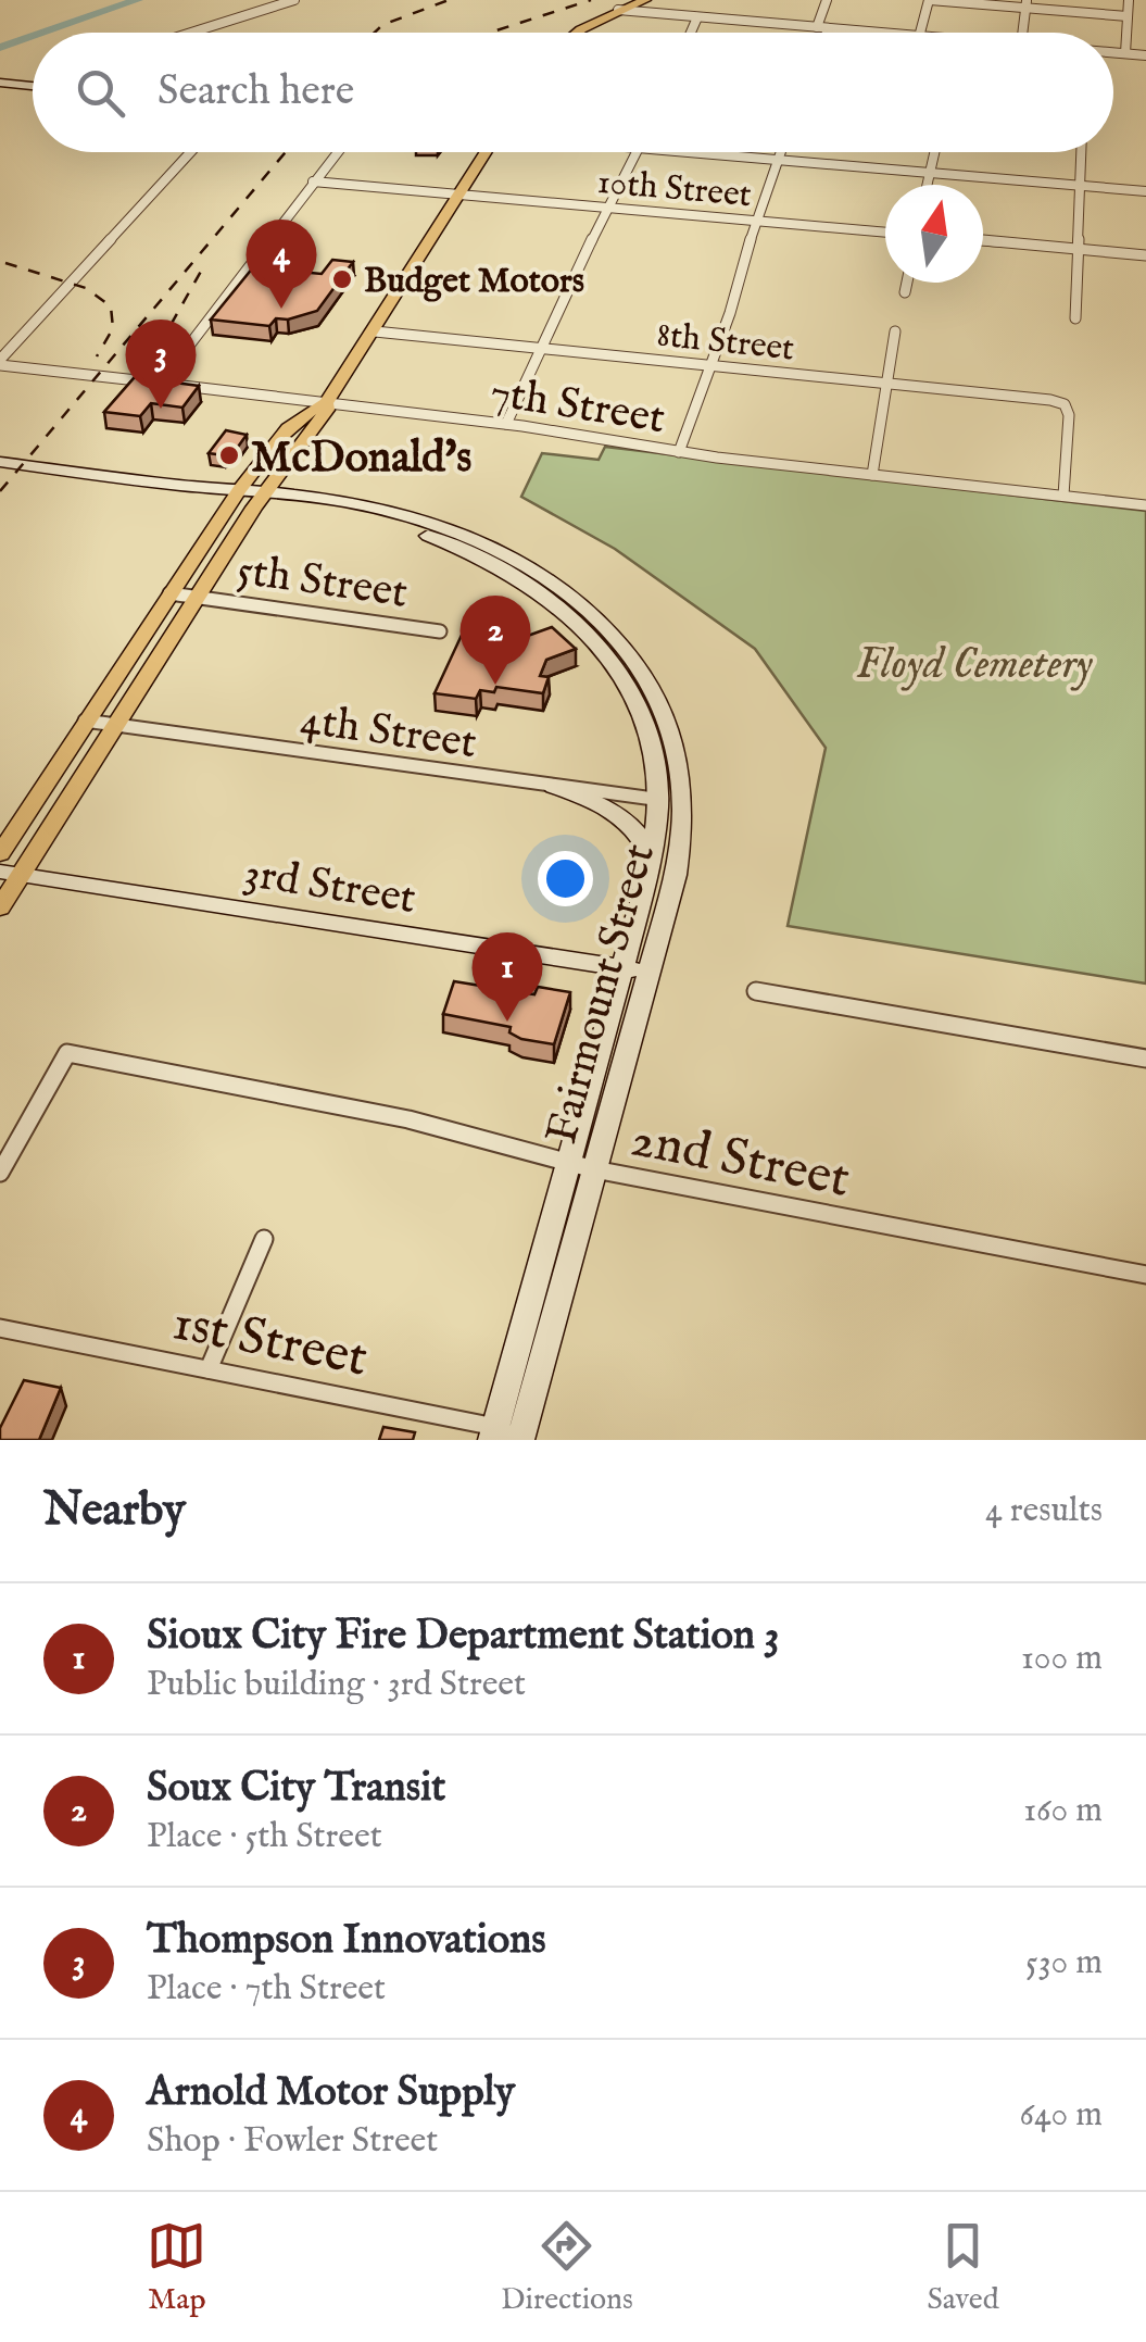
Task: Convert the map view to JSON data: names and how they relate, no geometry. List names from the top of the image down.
{
  "streets": {
    "main road": ["3rd Street", "Fairmount Street"],
    "street": [
      "10th Street",
      "8th Street",
      "7th Street",
      "5th Street",
      "4th Street",
      "2nd Street",
      "1st Street"
    ]
  },
  "crossings": [
    ["8th Street", "7th Street"],
    ["4th Street", "Fairmount Street"],
    ["3rd Street", "Fairmount Street"],
    ["Fairmount Street", "2nd Street"],
    ["Fairmount Street", "1st Street"]
  ],
  "parks": ["Floyd Cemetery"],
  "places": ["Budget Motors", "McDonald's"],
  "north": "top",
  "page": {
    "search": "Search here",
    "pins": [
      "4",
      "3",
      "2",
      "1"
    ],
    "heading": ["Nearby", "4 results"],
    "list": [
      {
        "mark": "1",
        "name": "Sioux City Fire Department Station 3",
        "note": "Public building · 3rd Street",
        "value": "100 m"
      },
      {
        "mark": "2",
        "name": "Soux City Transit",
        "note": "Place · 5th Street",
        "value": "160 m"
      },
      {
        "mark": "3",
        "name": "Thompson Innovations",
        "note": "Place · 7th Street",
        "value": "530 m"
      },
      {
        "mark": "4",
        "name": "Arnold Motor Supply",
        "note": "Shop · Fowler Street",
        "value": "640 m"
      }
    ],
    "nav": ["Map", "Directions", "Saved"]
  }
}
